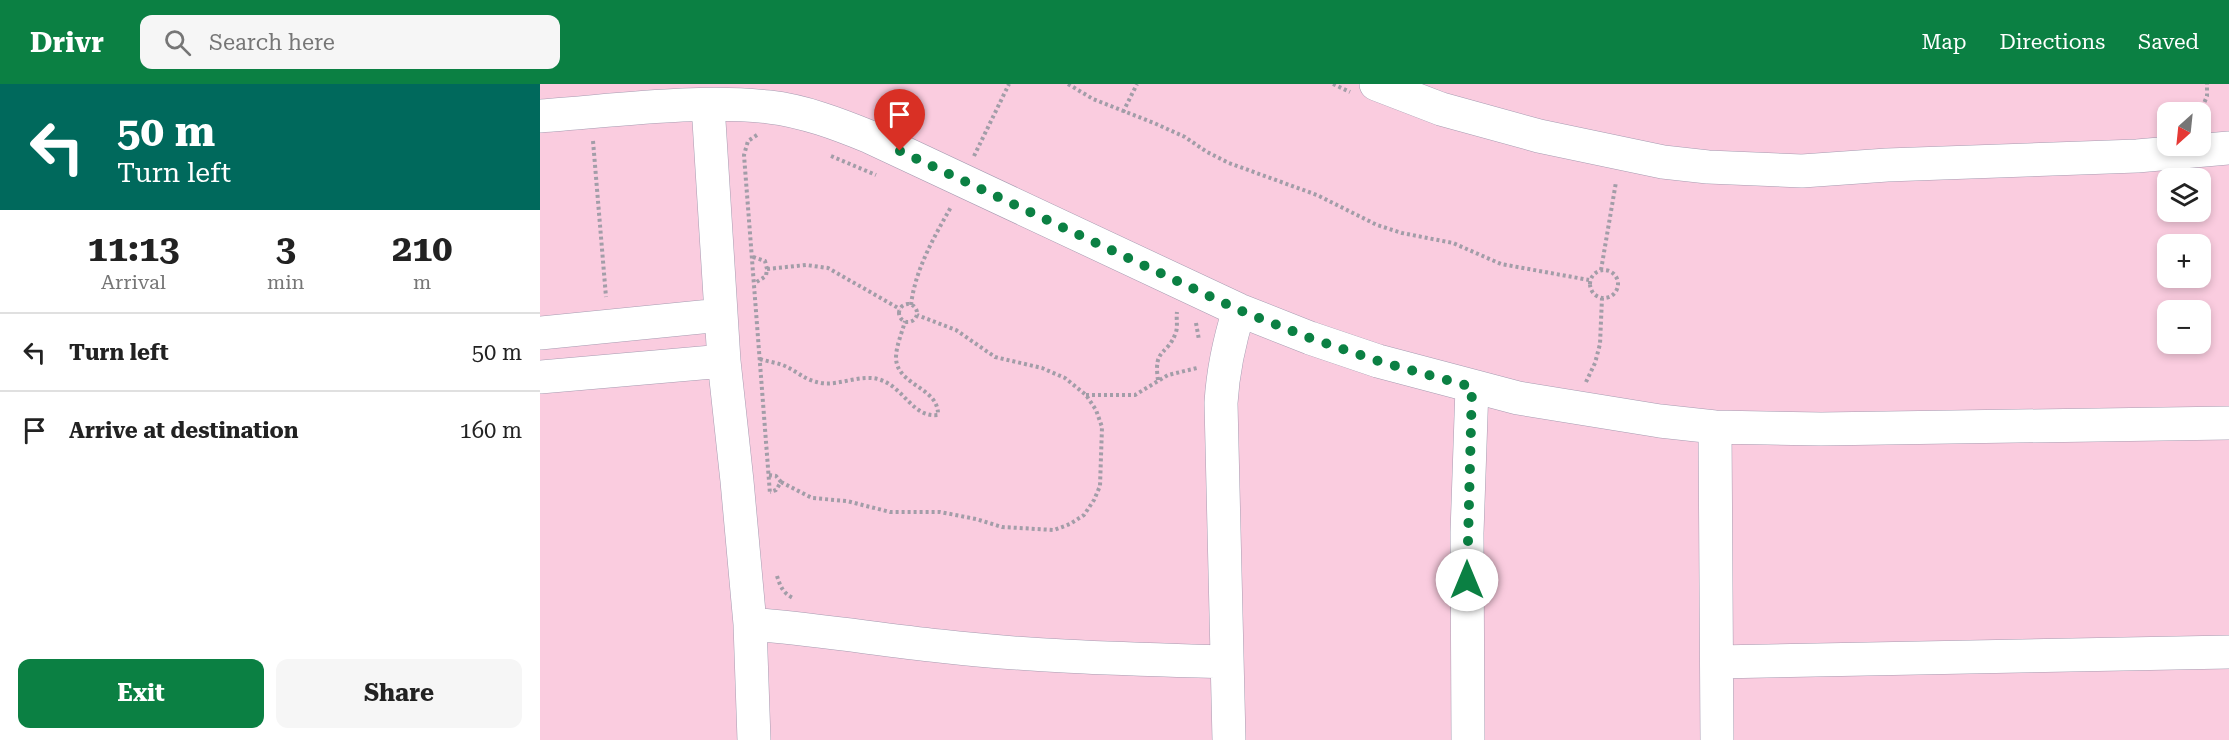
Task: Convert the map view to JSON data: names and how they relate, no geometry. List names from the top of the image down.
{
  "north": "bottom left",
  "page": {
    "header": "Drivr",
    "search": "Search here",
    "nav": ["Map", "Directions", "Saved"],
    "turn": ["50 m", "Turn left"],
    "map_buttons": ["+", "−"],
    "eta": [
      "11:13",
      "Arrival",
      "3",
      "min",
      "210",
      "m"
    ],
    "list": [
      {
        "name": "Turn left",
        "value": "50 m"
      },
      {
        "name": "Arrive at destination",
        "value": "160 m"
      }
    ],
    "buttons": ["Exit", "Share"]
  }
}
